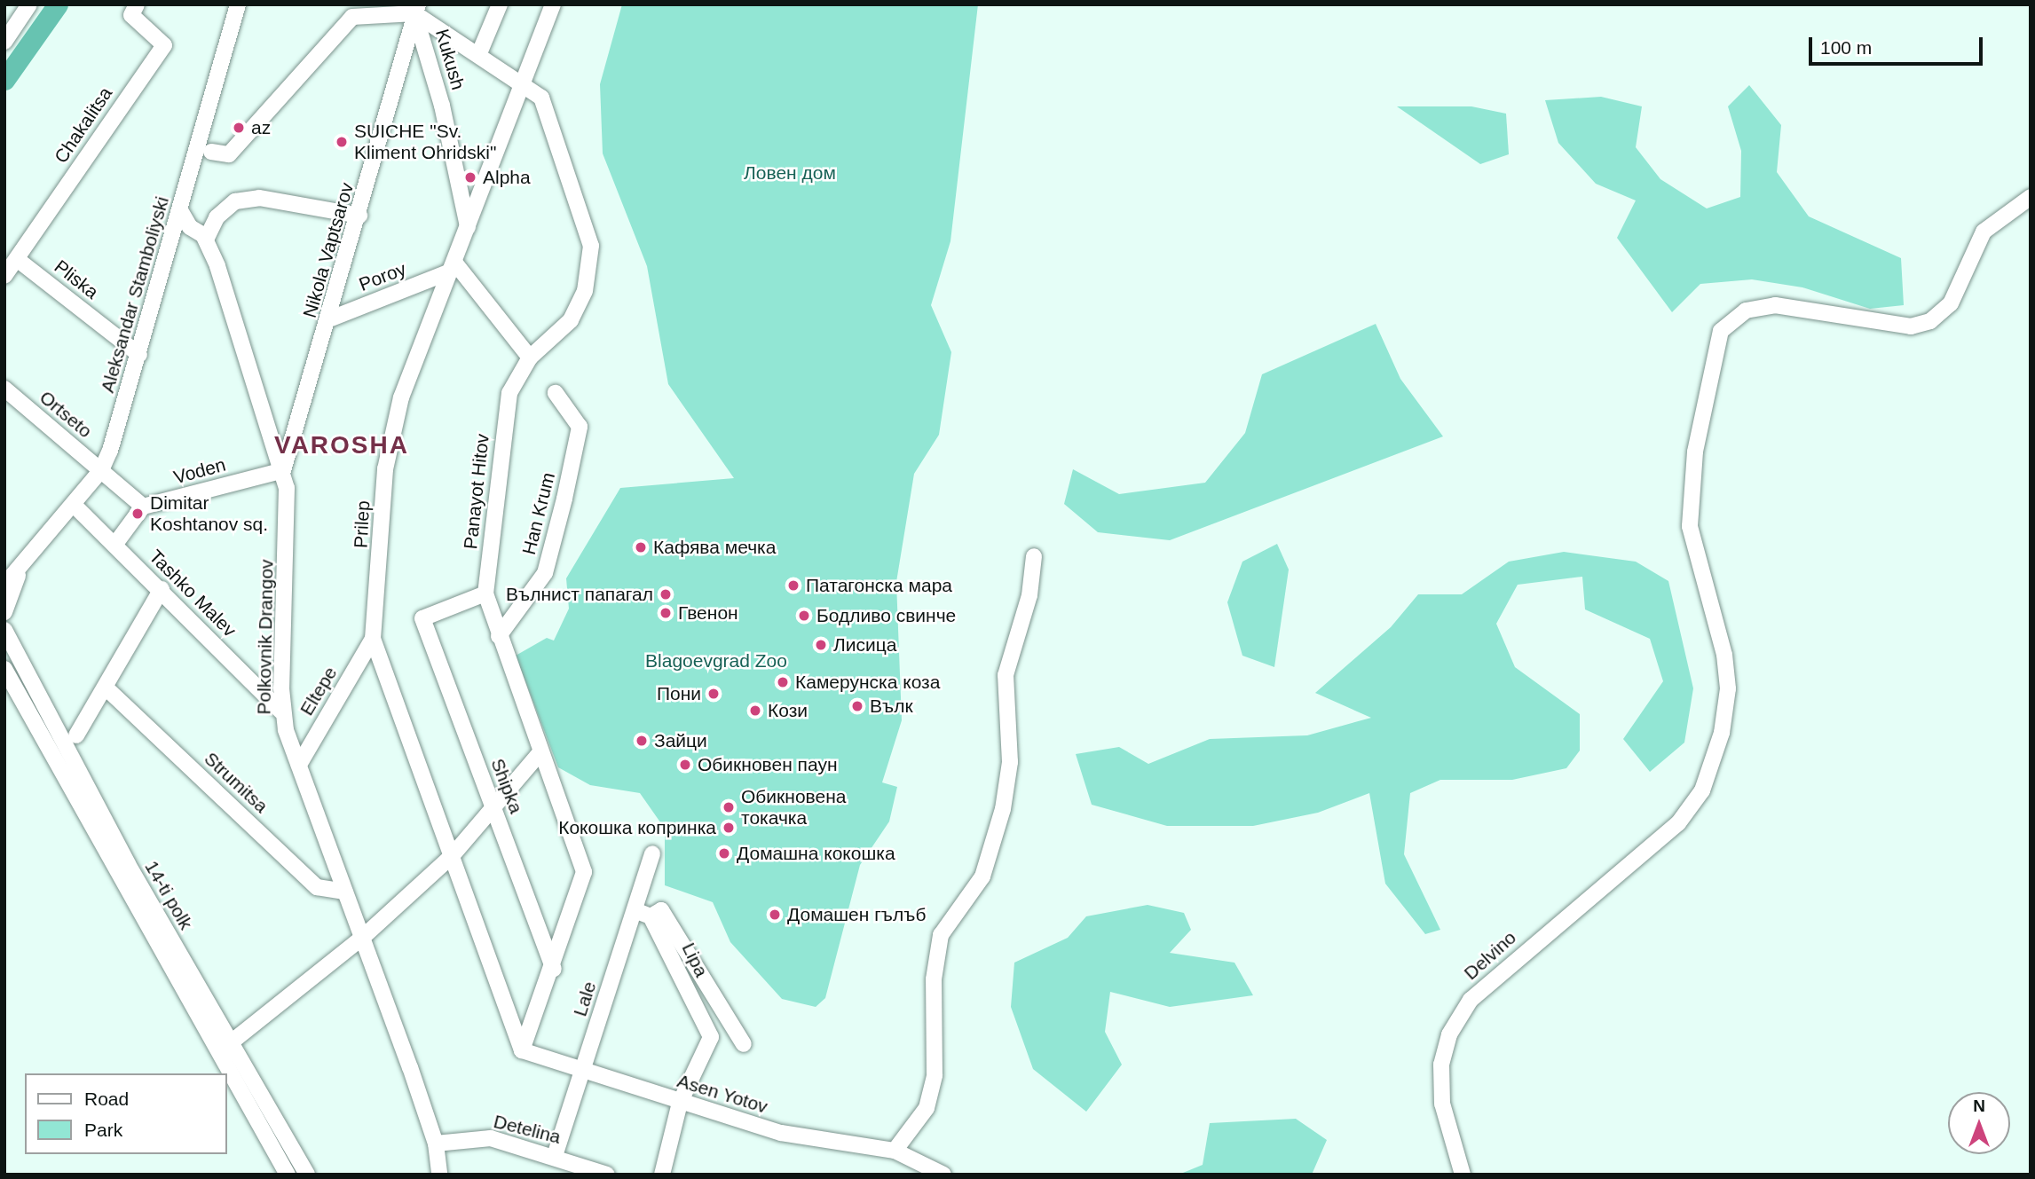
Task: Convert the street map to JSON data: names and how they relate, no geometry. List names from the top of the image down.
{
  "streets": {
    "street": [
      "Kukush",
      "Chakalitsa",
      "Nikola Vaptsarov",
      "Poroy",
      "Pliska",
      "Aleksandar Stamboliyski",
      "Ortseto",
      "Voden",
      "Panayot Hitov",
      "Han Krum",
      "Prilep",
      "Tashko Malev",
      "Polkovnik Drangov",
      "Eltepe",
      "Strumitsa",
      "Shipka",
      "14-ti polk",
      "Delvino",
      "Lipa",
      "Lale",
      "Asen Yotov",
      "Detelina"
    ]
  },
  "crossings": [
    ["Kukush", "Nikola Vaptsarov"],
    ["Kukush", "Panayot Hitov"],
    ["Kukush", "Prilep"],
    ["Chakalitsa", "Pliska"],
    ["Nikola Vaptsarov", "Poroy"],
    ["Nikola Vaptsarov", "Voden"],
    ["Nikola Vaptsarov", "Panayot Hitov"],
    ["Nikola Vaptsarov", "Polkovnik Drangov"],
    ["Poroy", "Prilep"],
    ["Pliska", "Aleksandar Stamboliyski"],
    ["Aleksandar Stamboliyski", "Ortseto"],
    ["Aleksandar Stamboliyski", "Tashko Malev"],
    ["Aleksandar Stamboliyski", "Polkovnik Drangov"],
    ["Voden", "Polkovnik Drangov"],
    ["Panayot Hitov", "Han Krum"],
    ["Panayot Hitov", "Prilep"],
    ["Panayot Hitov", "Shipka"],
    ["Panayot Hitov", "Asen Yotov"],
    ["Prilep", "Eltepe"],
    ["Prilep", "Asen Yotov"],
    ["Tashko Malev", "Polkovnik Drangov"],
    ["Polkovnik Drangov", "Eltepe"],
    ["Polkovnik Drangov", "Strumitsa"],
    ["Polkovnik Drangov", "Detelina"],
    ["Lipa", "Asen Yotov"],
    ["Lale", "Asen Yotov"],
    ["Lale", "Detelina"]
  ],
  "districts": ["VAROSHA"],
  "parks": ["Ловен дом", "Blagoevgrad Zoo"],
  "places": [
    "az",
    "SUICHE \"Sv. Kliment Ohridski\"",
    "Alpha",
    "Dimitar Koshtanov sq.",
    "Кафява мечка",
    "Патагонска мара",
    "Вълнист папагал",
    "Гвенон",
    "Бодливо свинче",
    "Лисица",
    "Камерунска коза",
    "Пони",
    "Вълк",
    "Кози",
    "Зайци",
    "Обикновен паун",
    "Обикновена токачка",
    "Кокошка копринка",
    "Домашна кокошка",
    "Домашен гълъб"
  ],
  "legend": ["Road", "Park"],
  "scale_bar": "100 m",
  "north": "top"
}
